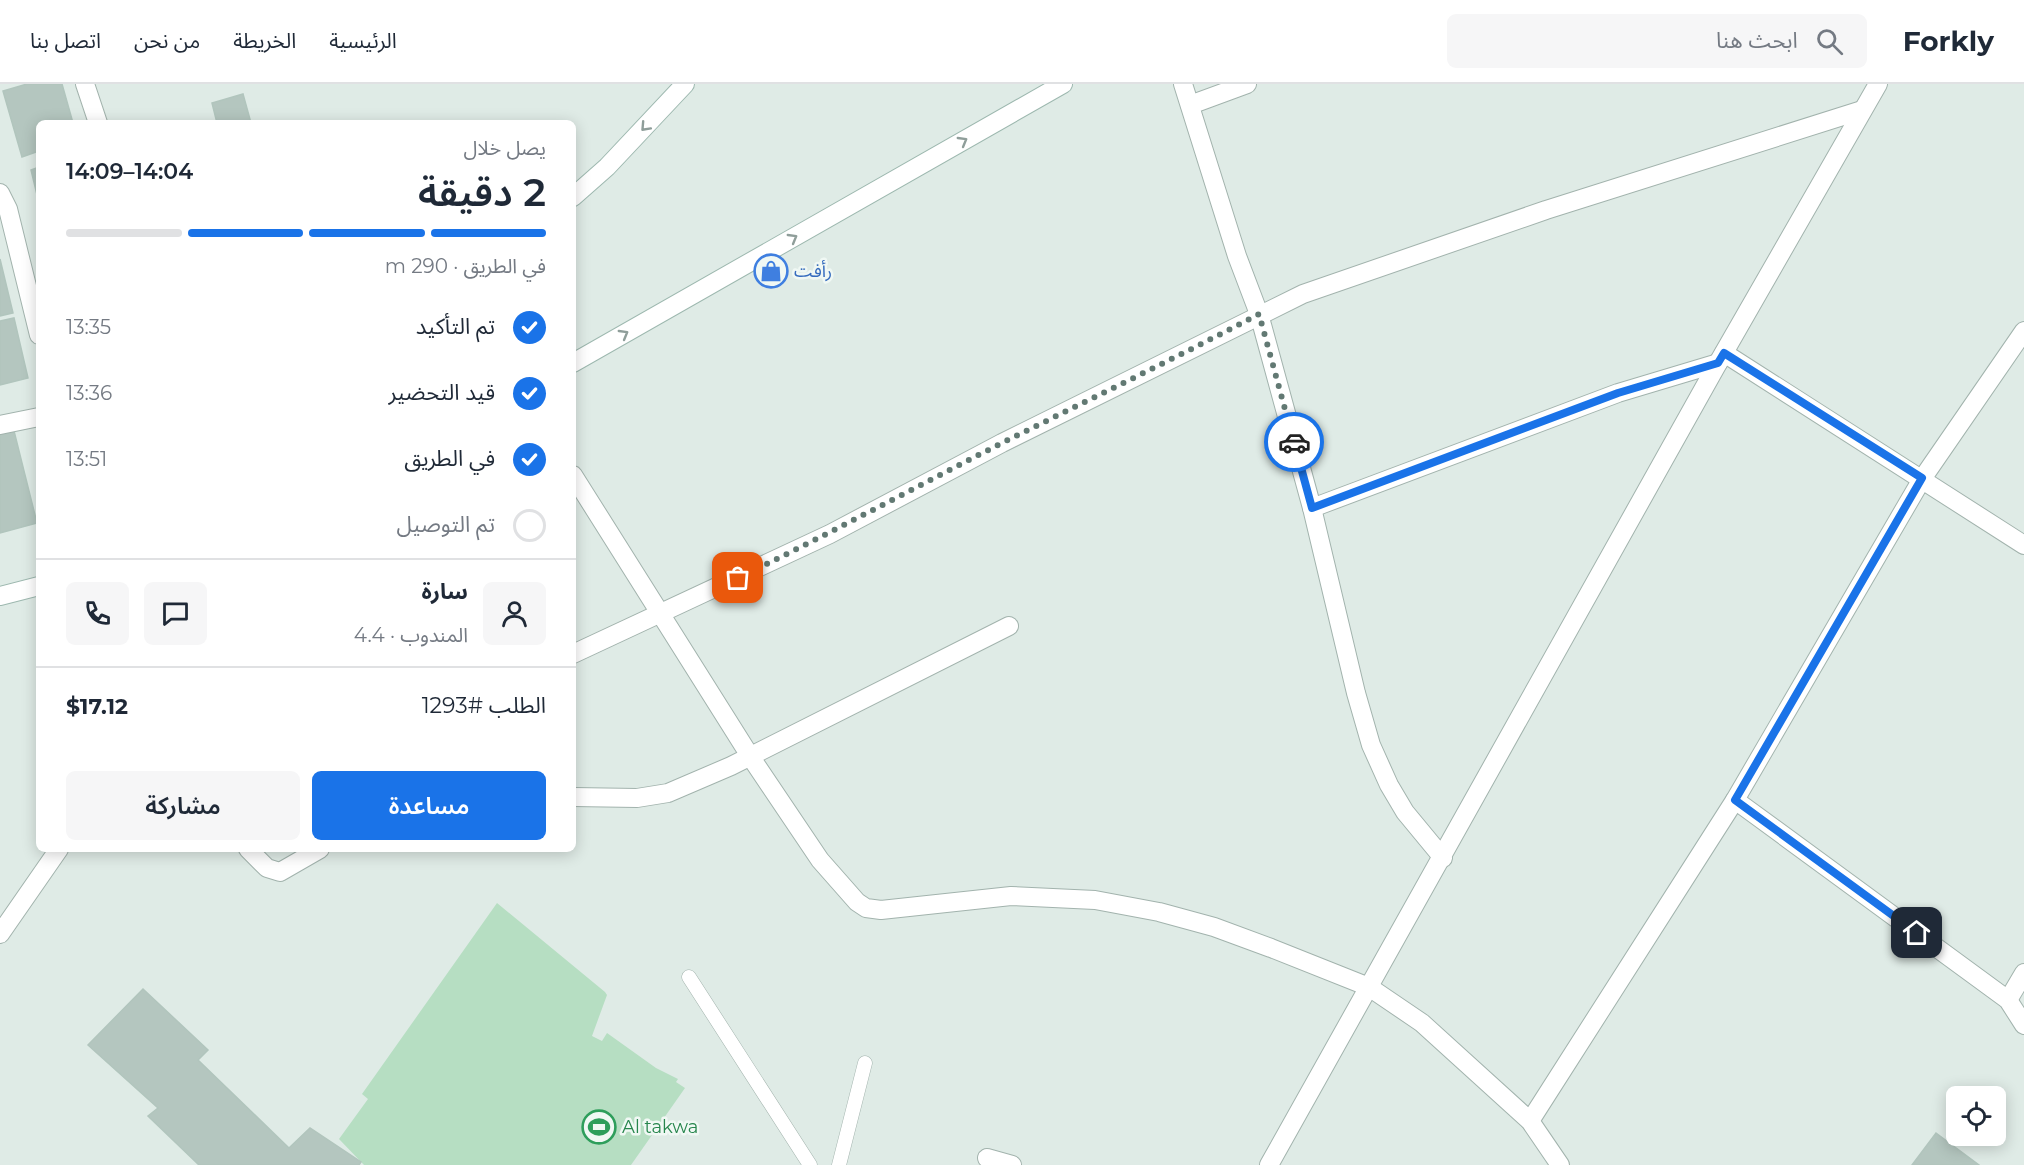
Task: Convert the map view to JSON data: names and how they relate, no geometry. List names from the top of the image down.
{
  "places": {
    "shop": ["رأفت"],
    "sports": ["Al takwa"]
  },
  "page": {
    "header": "Forkly",
    "search": "ابحث هنا",
    "nav": [
      "الرئيسية",
      "الخريطة",
      "من نحن",
      "اتصل بنا"
    ],
    "heading": ["2 دقيقة", "يصل خلال", "14:04–14:09"],
    "panel": [
      "سارة",
      "المندوب · 4.4",
      "الطلب #1293",
      "$17.12"
    ],
    "bar": "في الطريق · 290 m",
    "list": [
      ["تم التأكيد", "13:35"],
      ["قيد التحضير", "13:36"],
      ["في الطريق", "13:51"],
      "تم التوصيل"
    ],
    "buttons": ["مساعدة", "مشاركة"]
  }
}
